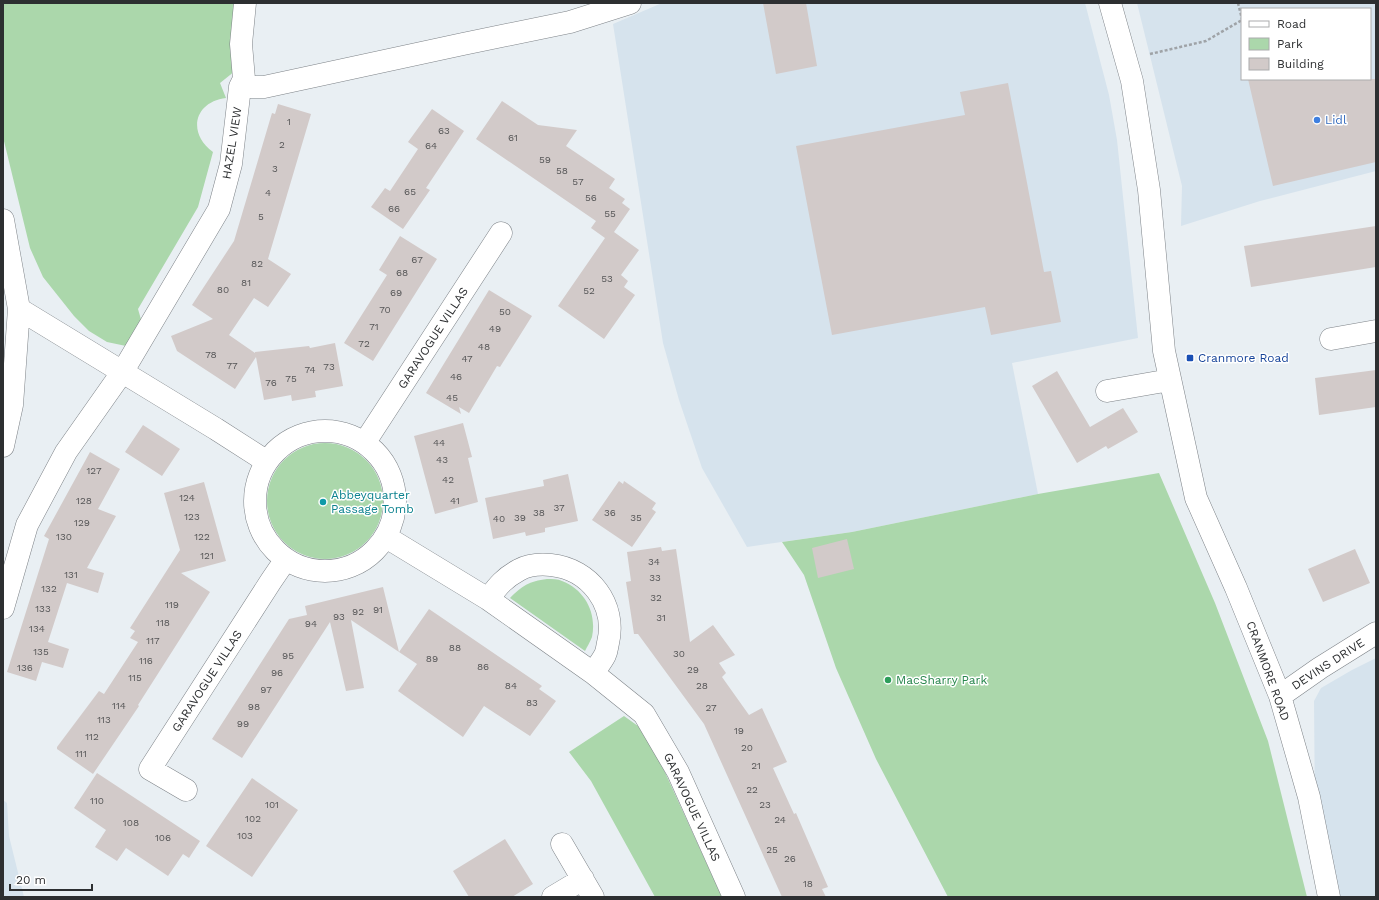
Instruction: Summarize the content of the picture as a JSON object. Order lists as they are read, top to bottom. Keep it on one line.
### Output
{"streets":{"street":["HAZEL VIEW","GARAVOGUE VILLAS","DEVINS DRIVE","CRANMORE ROAD"]},"crossings":[["DEVINS DRIVE","CRANMORE ROAD"]],"places":{"other":["Lidl","Abbeyquarter Passage Tomb","MacSharry Park"],"transit":["Cranmore Road"]},"house_numbers":["1","63","61","2","64","59","3","58","57","65","4","56","66","55","5","67","82","68","53","81","80","52","69","70","50","71","49","72","48","78","47","77","73","74","46","75","76","45","44","43","127","42","124","128","41","37","38","36","123","39","35","40","129","130","122","121","34","131","33","132","32","119","133","91","92","93","31","118","94","134","117","88","135","30","95","89","116","86","136","29","96","115","84","28","97","83","114","98","27","113","99","19","112","20","111","21","22","110","101","23","102","24","108","103","106","25","26","18"],"legend":["Road","Park","Building"],"scale_bar":"20 m"}
